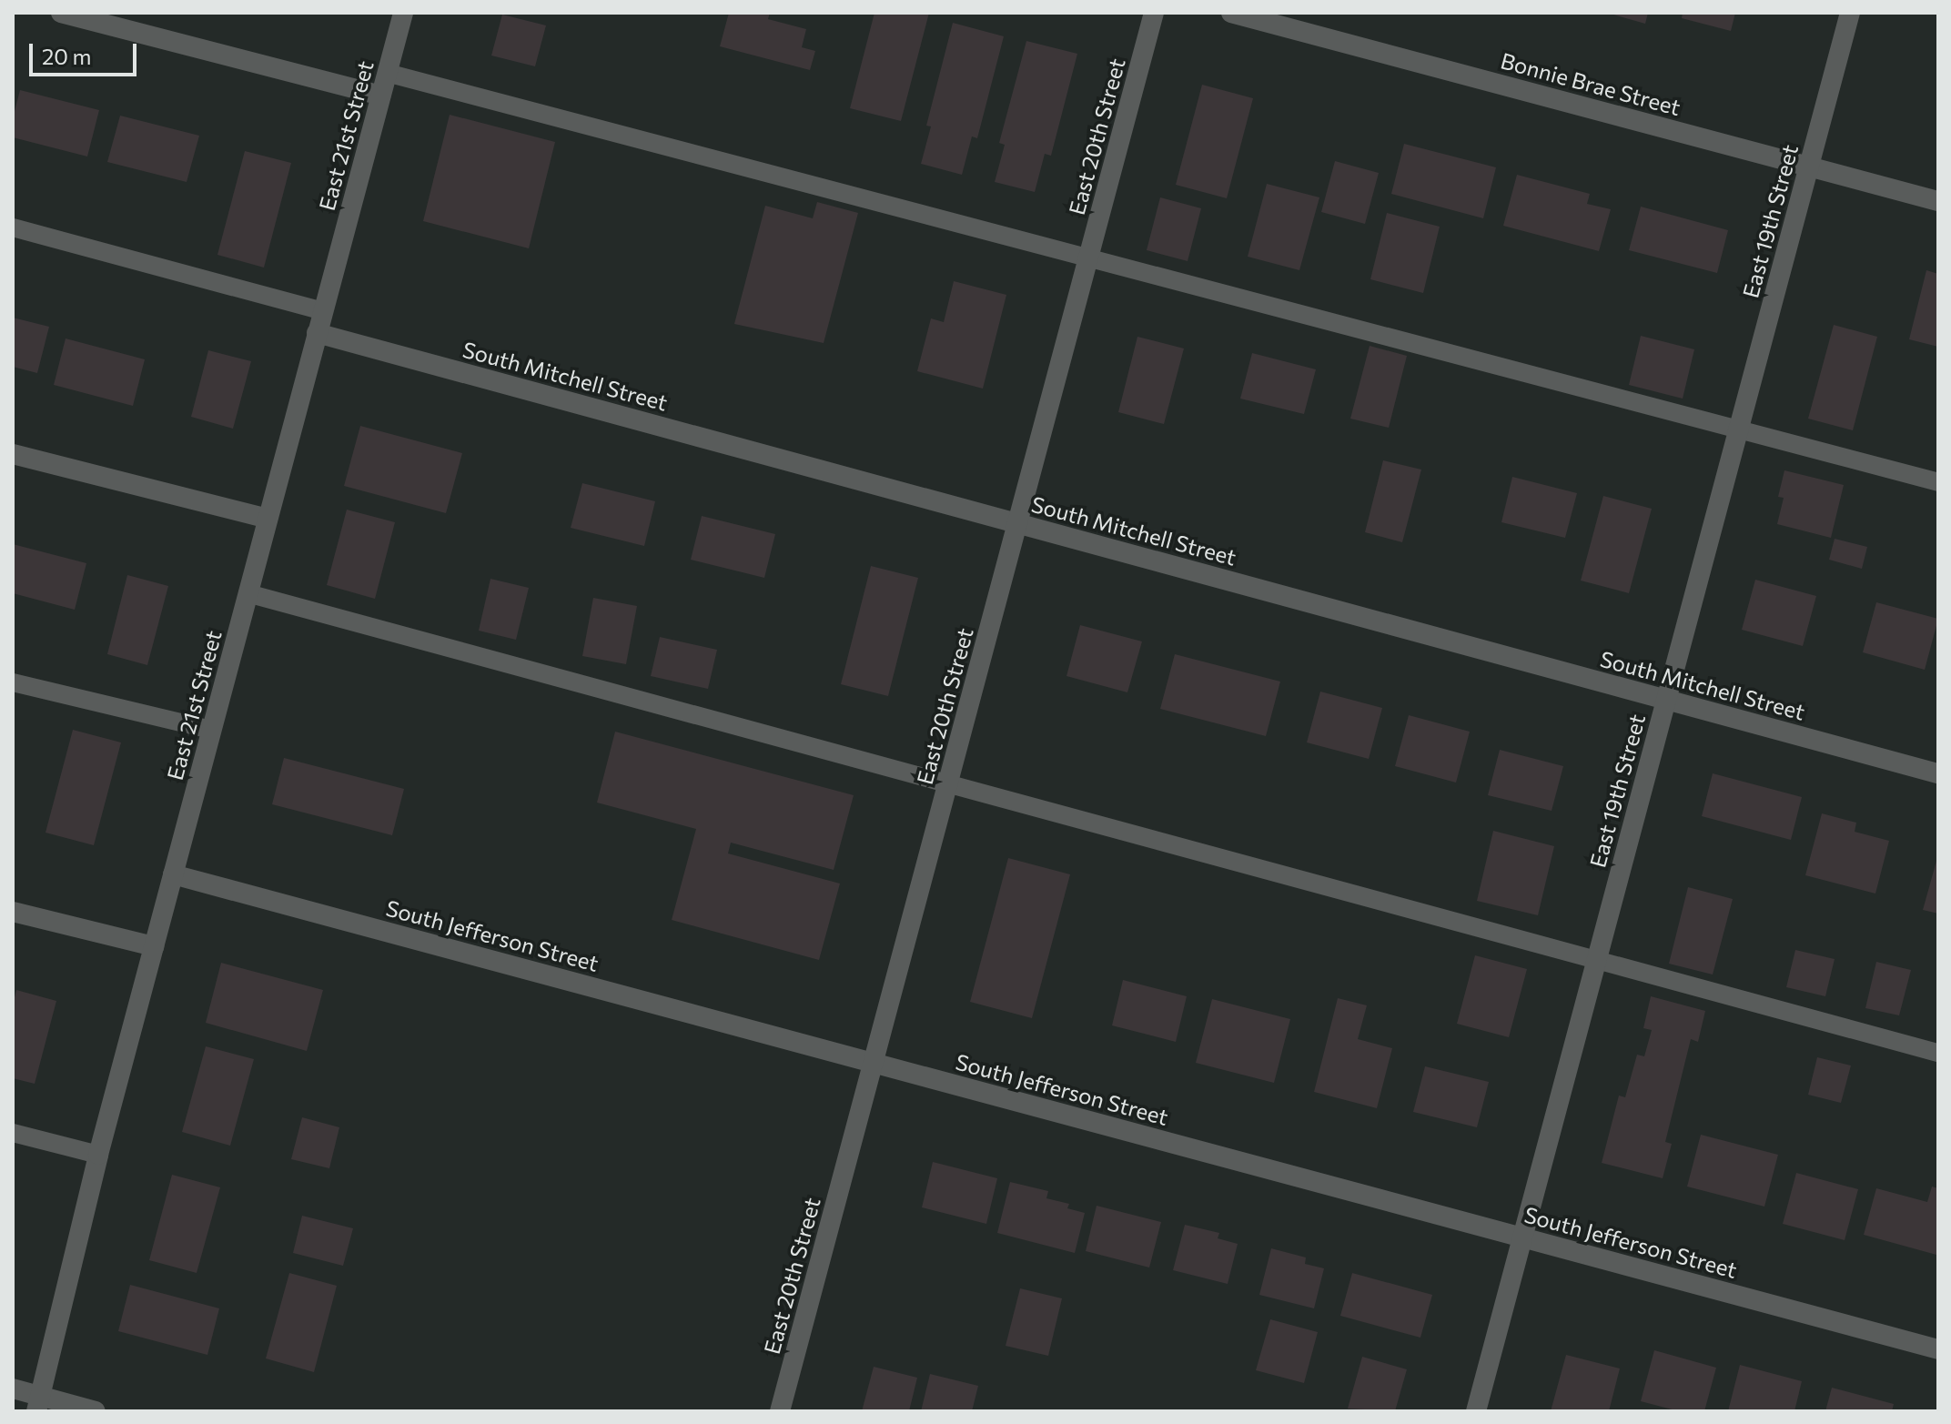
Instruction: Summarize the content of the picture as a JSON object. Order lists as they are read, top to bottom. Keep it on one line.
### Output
{"streets":{"street":["Bonnie Brae Street","East 21st Street","East 20th Street","East 19th Street","South Mitchell Street","South Jefferson Street"]},"crossings":[["Bonnie Brae Street","East 19th Street"],["East 21st Street","South Mitchell Street"],["East 21st Street","South Jefferson Street"],["East 20th Street","South Mitchell Street"],["East 20th Street","South Jefferson Street"],["East 19th Street","South Mitchell Street"],["East 19th Street","South Jefferson Street"]],"scale_bar":"20 m"}
